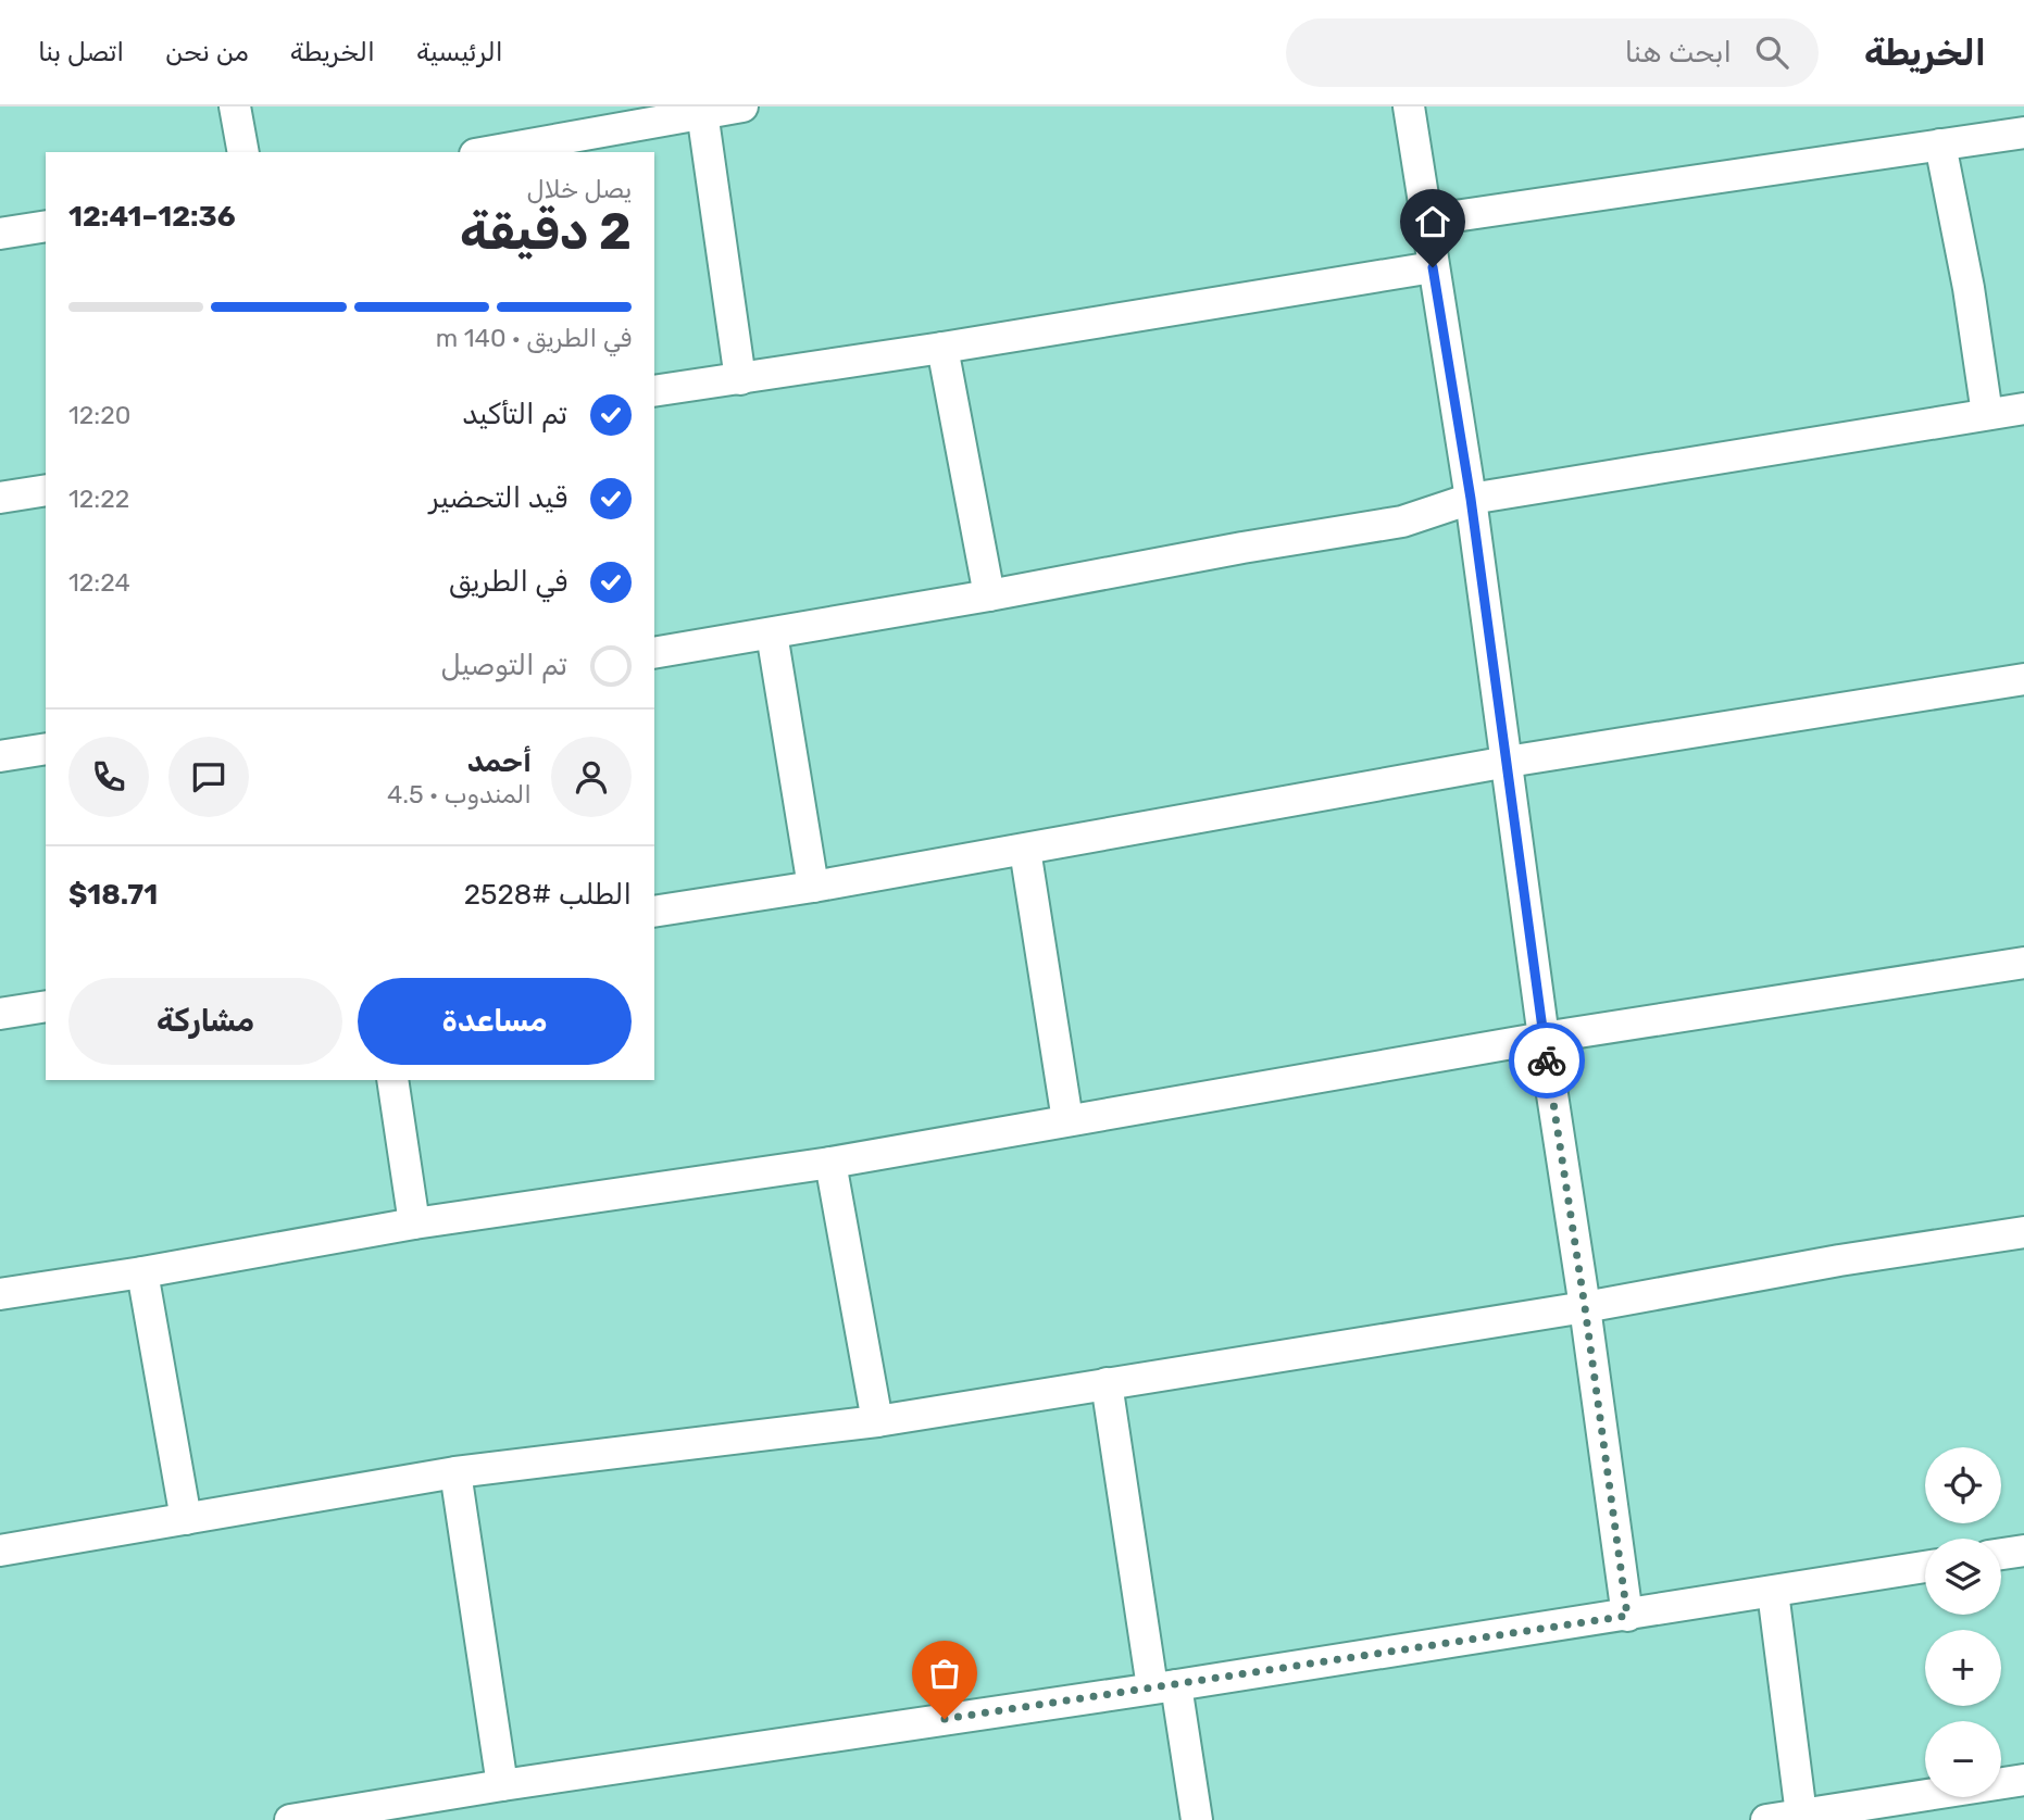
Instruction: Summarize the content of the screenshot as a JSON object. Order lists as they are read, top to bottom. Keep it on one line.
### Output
{"page":{"header":"الخريطة","search":"ابحث هنا","nav":["الرئيسية","الخريطة","من نحن","اتصل بنا"],"heading":["2 دقيقة","يصل خلال","12:36–12:41"],"panel":["أحمد","المندوب · 4.5","الطلب #2528","$18.71"],"bar":"في الطريق · 140 m","list":[["تم التأكيد","12:20"],["قيد التحضير","12:22"],["في الطريق","12:24"],"تم التوصيل"],"buttons":["مساعدة","مشاركة"],"map_buttons":["+","−"]}}
